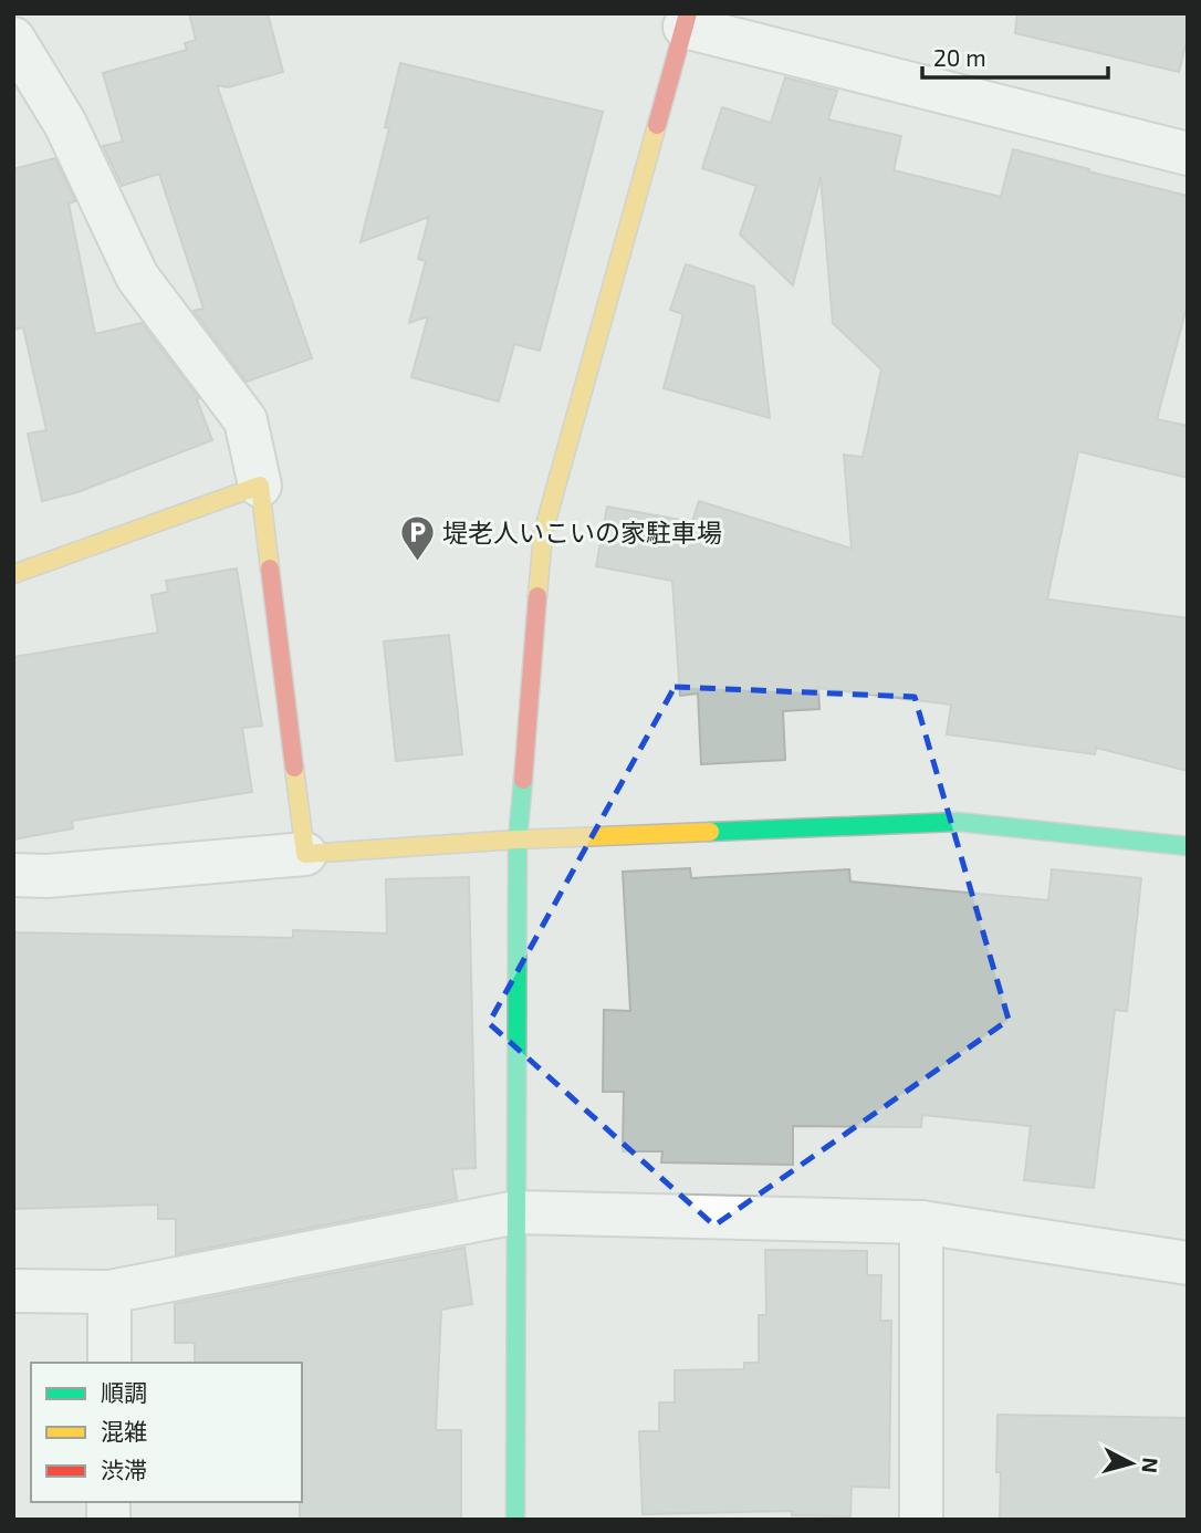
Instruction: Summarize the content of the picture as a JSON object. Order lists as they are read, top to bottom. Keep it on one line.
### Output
{"places":{"parking":["堤老人いこいの家駐車場"]},"legend":["順調","混雑","渋滞"],"scale_bar":"20 m","north":"right"}
